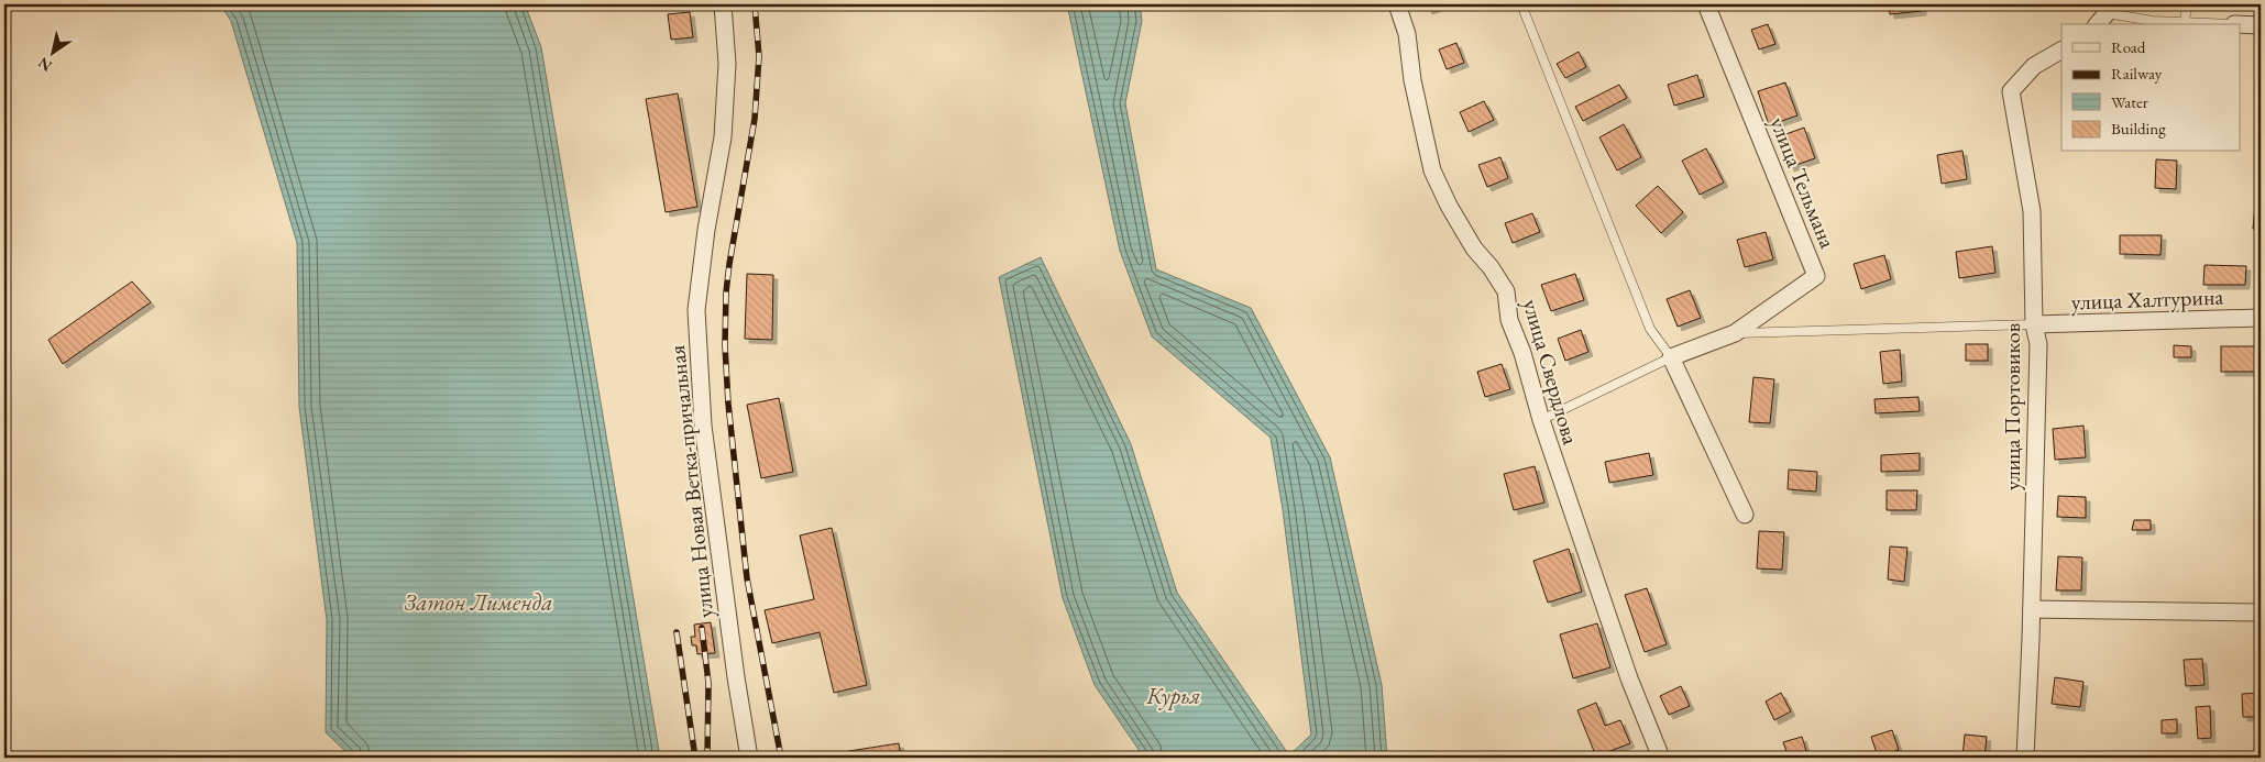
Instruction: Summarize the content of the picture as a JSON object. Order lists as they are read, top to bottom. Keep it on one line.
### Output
{"streets":{"street":["улица Тельмана","улица Халтурина","улица Свердлова","улица Портовиков","улица Новая Ветка-причальная"]},"crossings":[["улица Халтурина","улица Портовиков"]],"water":["Затон Лименда","Курья"],"legend":["Road","Railway","Water","Building"],"north":"bottom left"}
